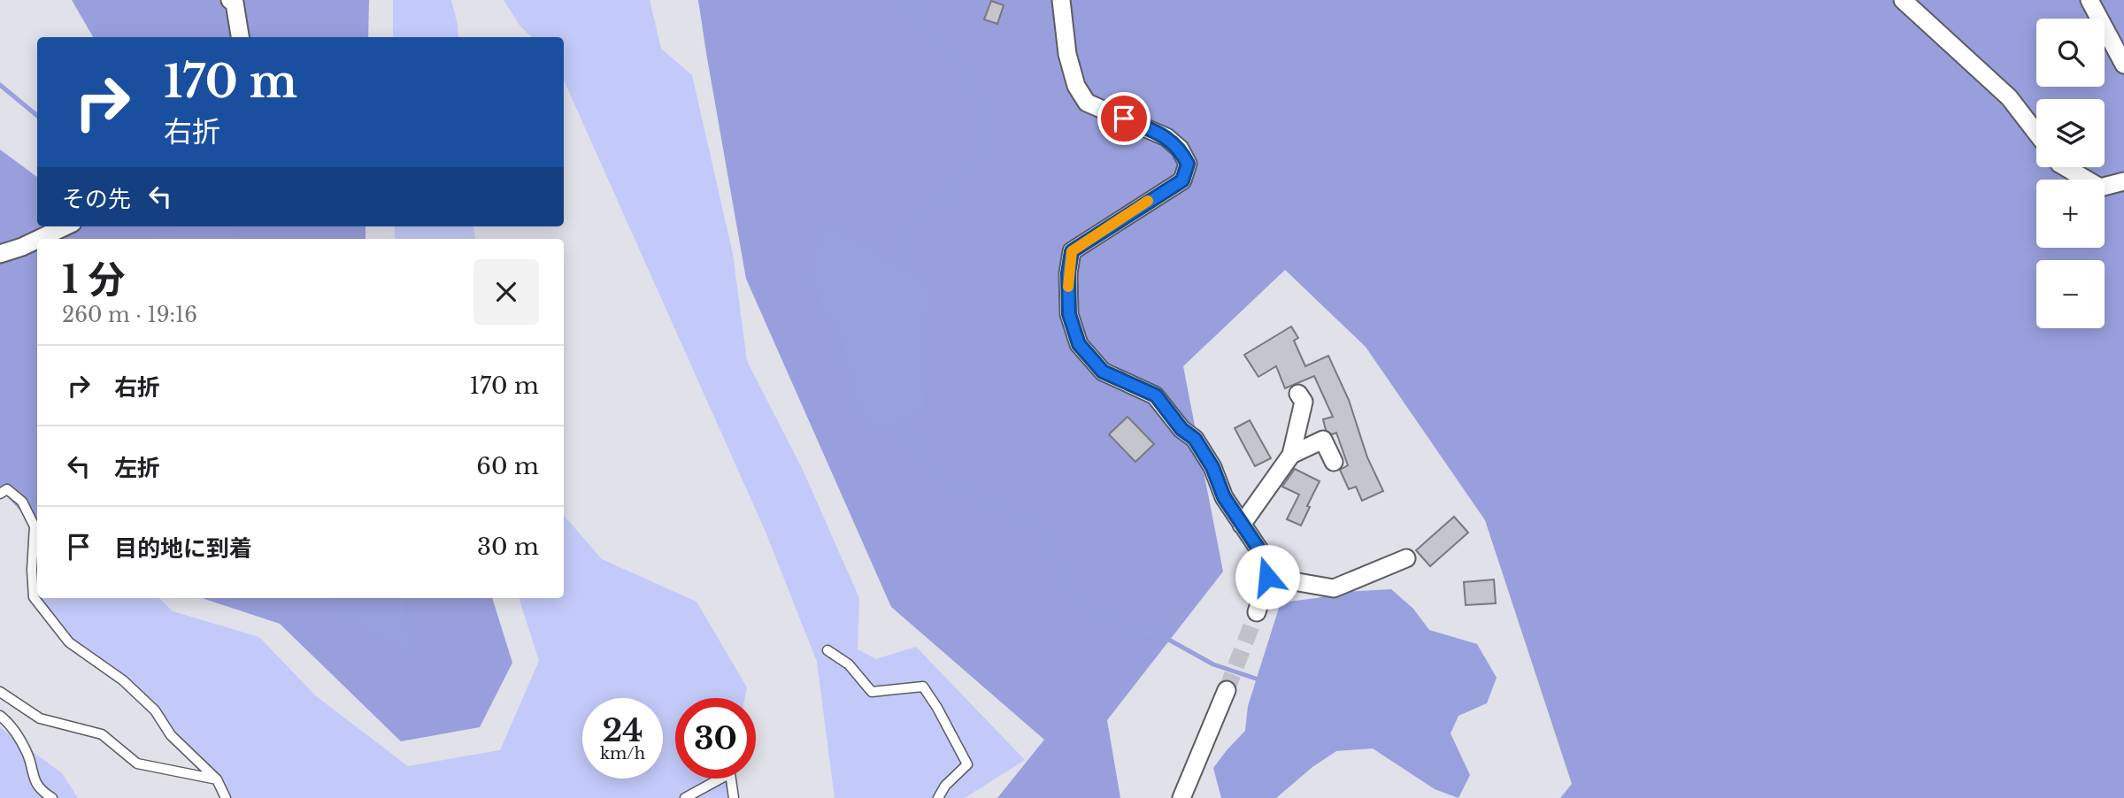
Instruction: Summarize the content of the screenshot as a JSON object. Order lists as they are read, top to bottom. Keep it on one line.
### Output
{"page":{"map_buttons":["+","−"],"turn":["170 m","右折"],"then":"その先","heading":["1 分","260 m · 19:16"],"list":[{"name":"右折","value":"170 m"},{"name":"左折","value":"60 m"},{"name":"目的地に到着","value":"30 m"}],"speed":"24 km/h","limit":"30"}}
